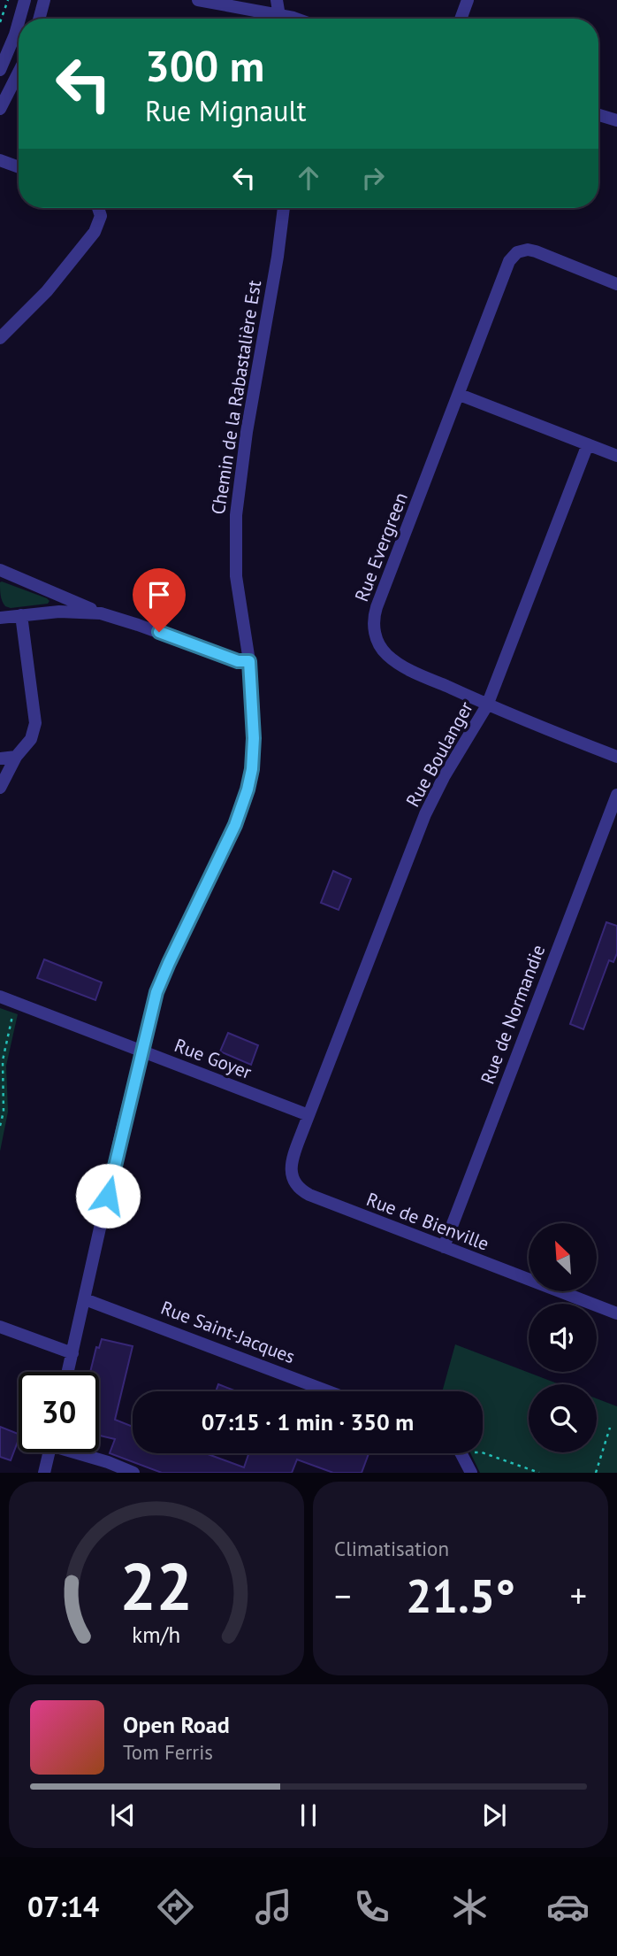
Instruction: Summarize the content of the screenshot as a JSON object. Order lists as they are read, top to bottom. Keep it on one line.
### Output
{"streets":{"street":["Chemin de la Rabastalière Est","Rue Evergreen","Rue Boulanger","Rue de Normandie","Rue Goyer","Rue de Bienville","Rue Saint-Jacques"]},"crossings":[["Chemin de la Rabastalière Est","Rue Goyer"],["Chemin de la Rabastalière Est","Rue Saint-Jacques"],["Rue Evergreen","Rue Boulanger"],["Rue Boulanger","Rue Goyer"],["Rue Boulanger","Rue de Bienville"],["Rue de Normandie","Rue de Bienville"],["Rue Goyer","Rue de Bienville"]],"north":"top left","page":{"turn":["300 m","Rue Mignault"],"limit":"30","trip":"07:15 · 1 min · 350 m","tile":"Climatisation","heat":["−","21.5°","+"],"song":["Open Road","Tom Ferris"],"tabs":"07:14","gauge":["22","km/h"]}}
